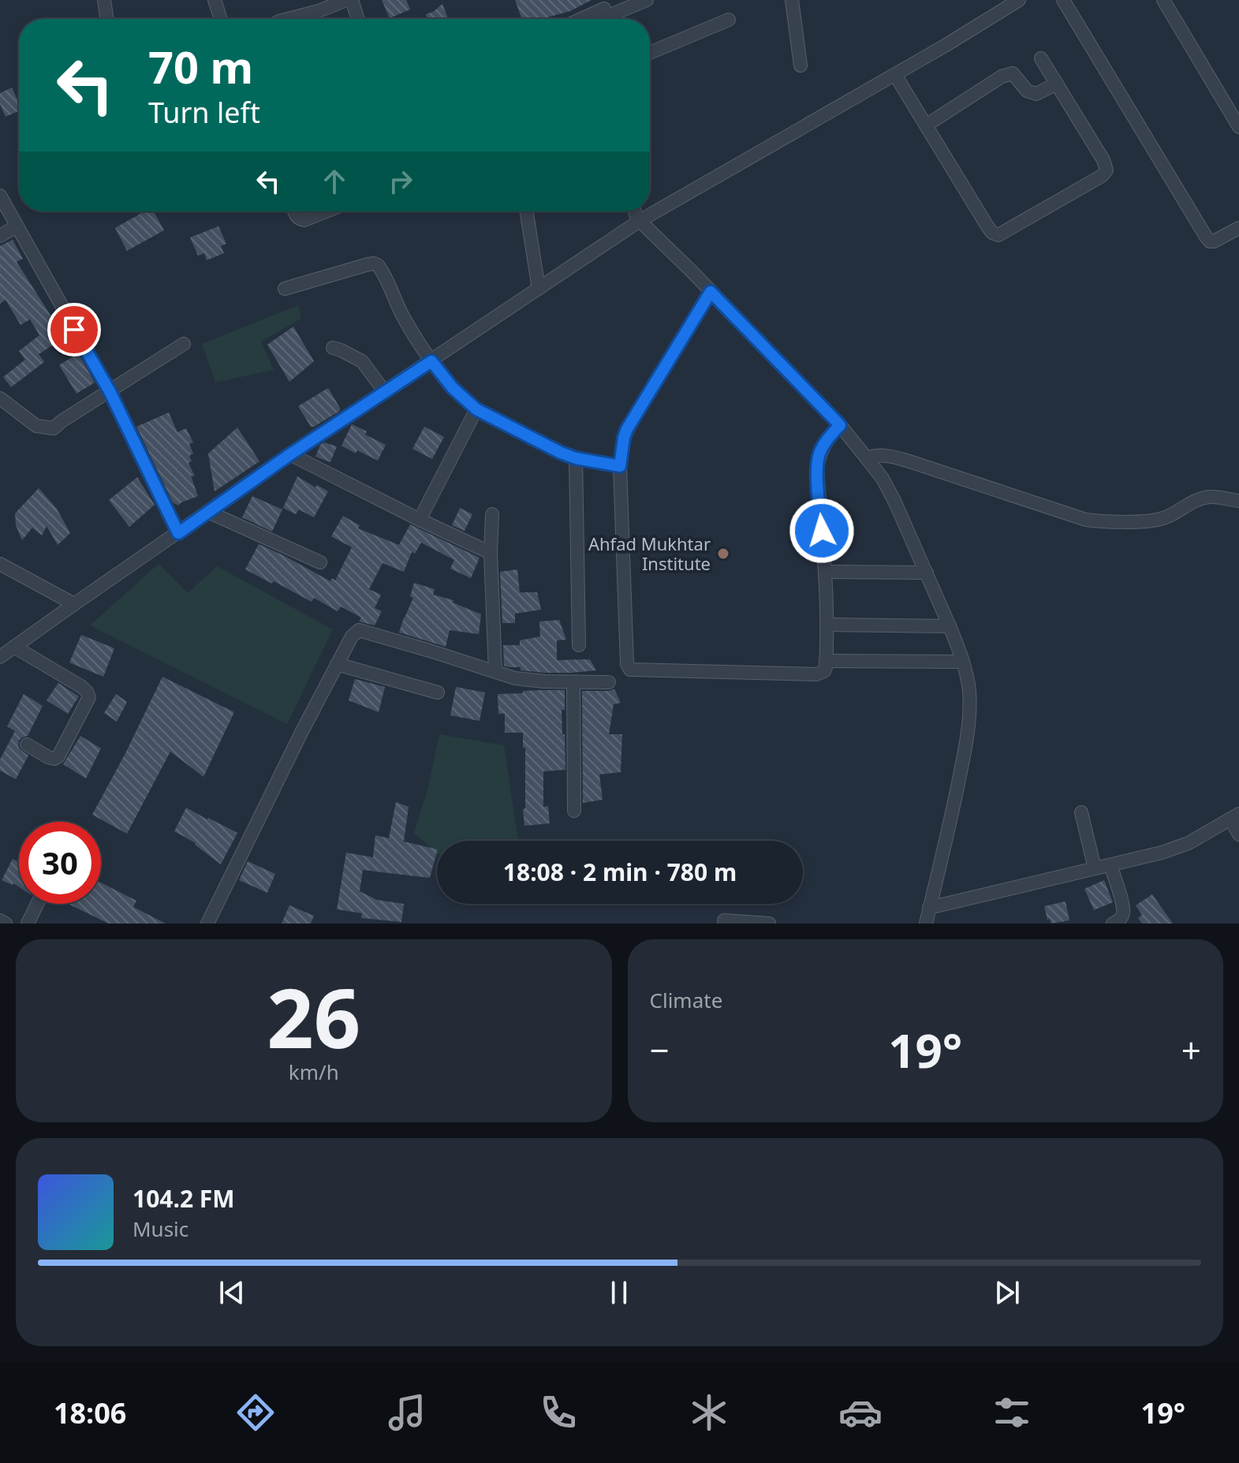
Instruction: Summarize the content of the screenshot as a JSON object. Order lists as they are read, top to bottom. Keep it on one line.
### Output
{"places":["Ahfad Mukhtar Institute"],"page":{"turn":["70 m","Turn left"],"limit":"30","trip":"18:08 · 2 min · 780 m","tile":[["26","km/h"],"Climate"],"heat":["−","19°","+"],"song":["104.2 FM","Music"],"tabs":["18:06","19°"]}}
